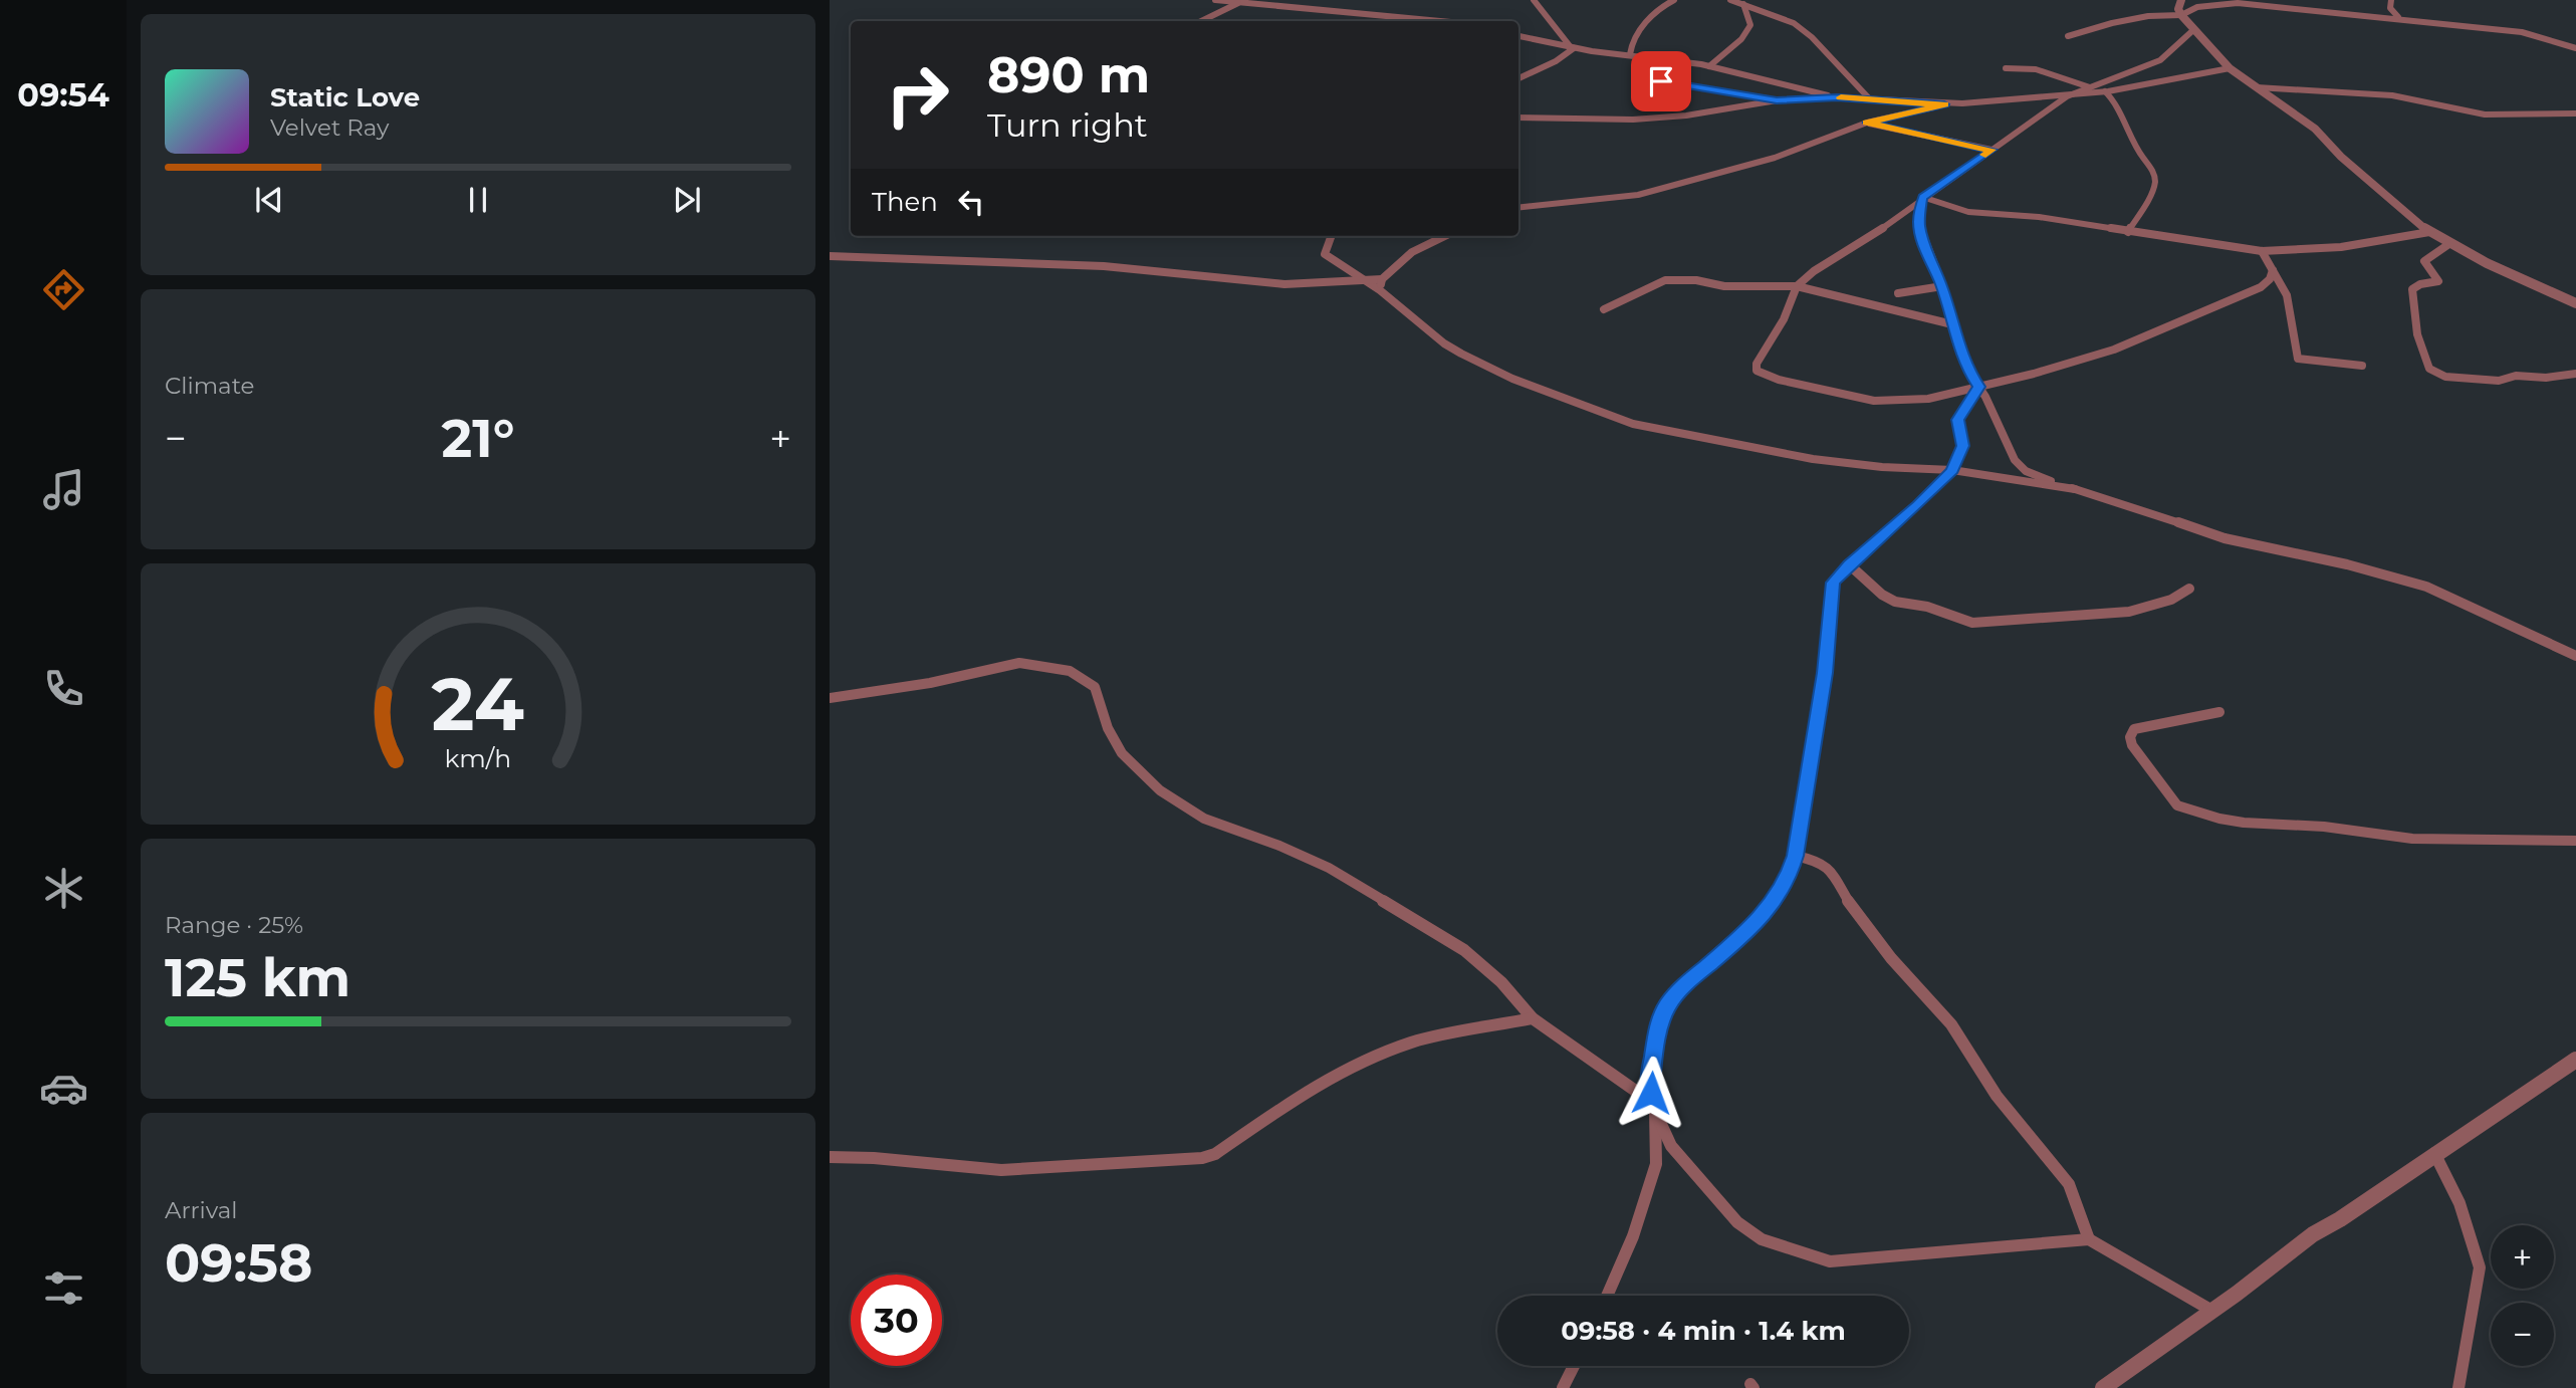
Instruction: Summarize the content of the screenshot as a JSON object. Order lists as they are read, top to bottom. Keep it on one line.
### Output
{"page":{"tabs":"09:54","turn":["890 m","Turn right"],"song":["Static Love","Velvet Ray"],"then":"Then","tile":["Climate",["Range · 25%","125 km"],["Arrival","09:58"]],"heat":["−","21°","+"],"map_buttons":["+","−"],"limit":"30","trip":"09:58 · 4 min · 1.4 km","gauge":["24","km/h"]}}
